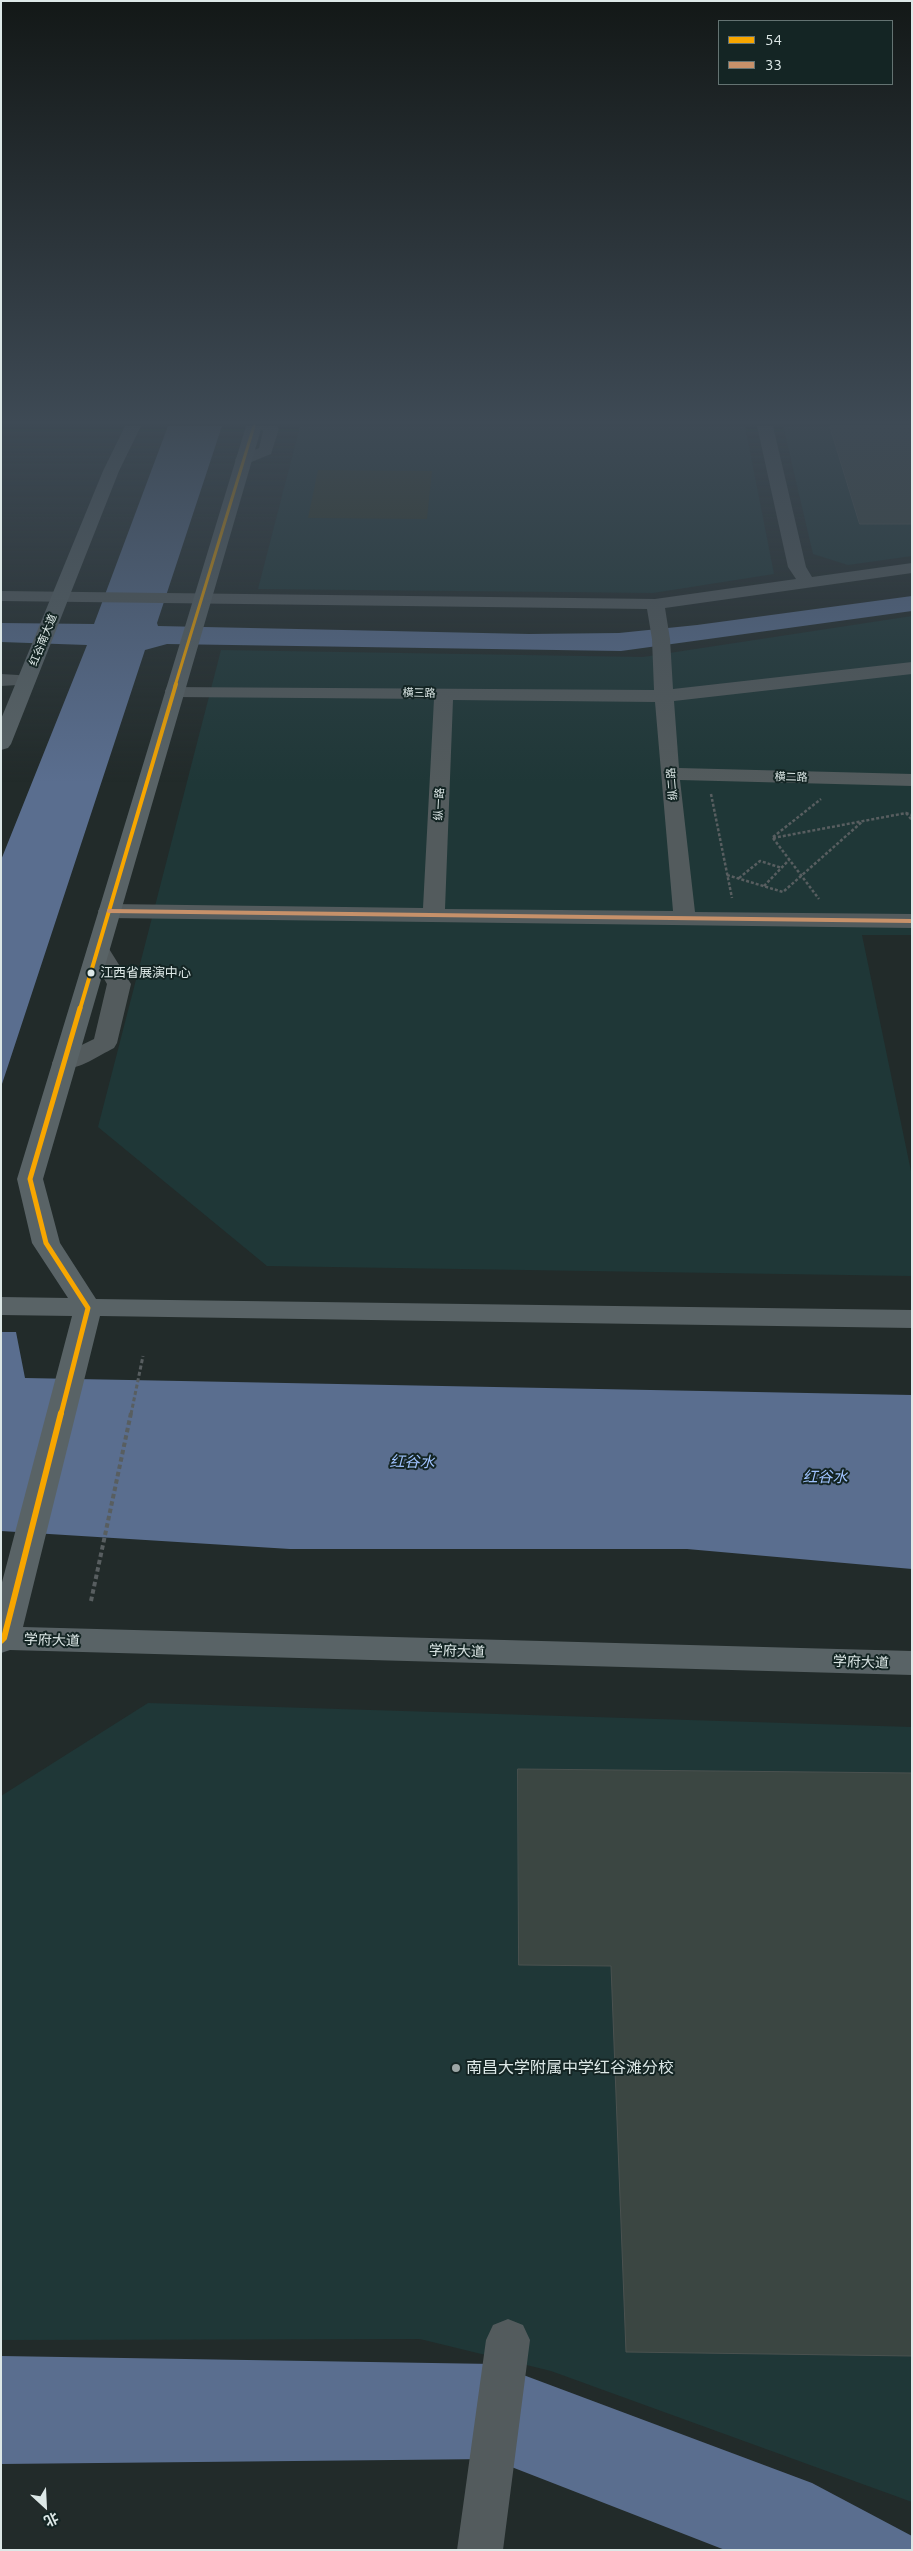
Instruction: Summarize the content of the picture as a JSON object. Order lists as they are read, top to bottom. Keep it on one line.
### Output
{"streets":{"main road":["红谷南大道","学府大道"],"street":["横三路","横二路","纵二路","纵一路"]},"crossings":[["横三路","纵二路"],["横三路","纵一路"],["横二路","纵二路"]],"water":["红谷水"],"places":["江西省展演中心","南昌大学附属中学红谷滩分校"],"lines":["transit line 54","transit line 33"],"legend":["54","33"],"north":"bottom right"}
